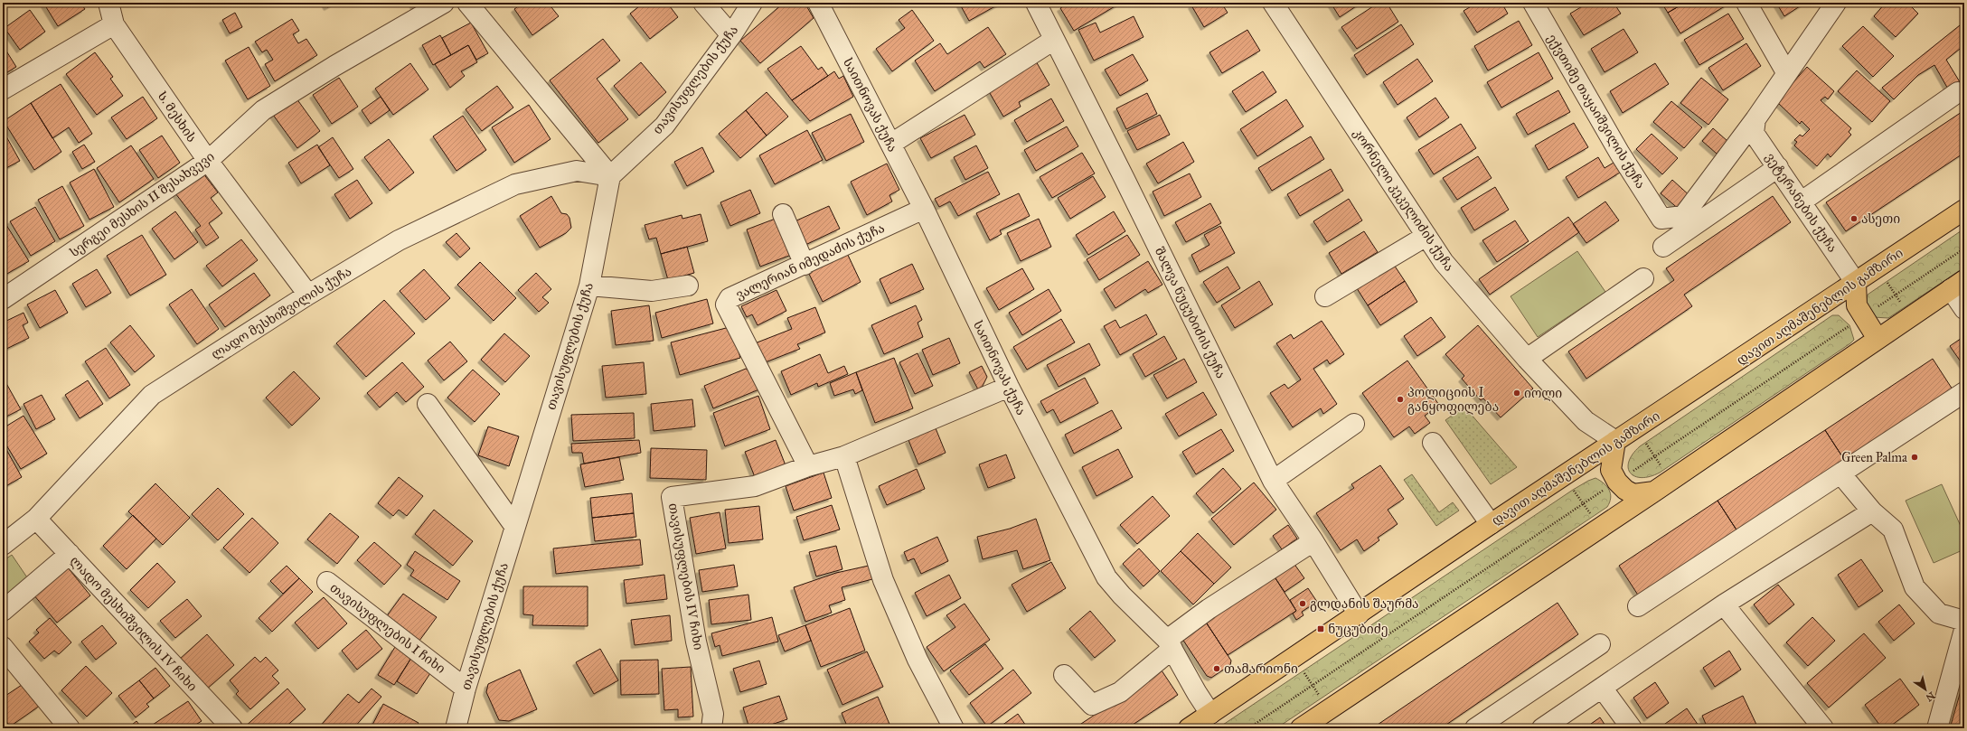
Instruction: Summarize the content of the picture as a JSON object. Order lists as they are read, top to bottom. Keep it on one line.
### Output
{"streets":{"main road":["დავით აღმაშენებლის გამზირი"],"street":["თავისუფლების ქუჩა","საითნოვას ქუჩა","ექვთიმე თაყაიშვილის ქუჩა","Ს. Მესხის","კორნელი კეკელიძის ქუჩა","ვეტერანების ქუჩა","სერგეი მესხის II შესახვევი","ვალერიან იმედაძის ქუჩა","ლადო მესხიშვილის ქუჩა","შალვა ნუცუბიძის ქუჩა","თავისუფლების IV ჩიხი","ლადო მესხიშვილის IV ჩიხი","თავისუფლების I ჩიხი"]},"crossings":[["თავისუფლების ქუჩა","ლადო მესხიშვილის ქუჩა"],["თავისუფლების ქუჩა","თავისუფლების I ჩიხი"],["საითნოვას ქუჩა","ვალერიან იმედაძის ქუჩა"],["საითნოვას ქუჩა","დავით აღმაშენებლის გამზირი"],["საითნოვას ქუჩა","თავისუფლების IV ჩიხი"],["Ს. Მესხის","სერგეი მესხის II შესახვევი"],["Ს. Მესხის","ლადო მესხიშვილის ქუჩა"],["კორნელი კეკელიძის ქუჩა","დავით აღმაშენებლის გამზირი"],["ვეტერანების ქუჩა","დავით აღმაშენებლის გამზირი"],["ვალერიან იმედაძის ქუჩა","თავისუფლების IV ჩიხი"],["დავით აღმაშენებლის გამზირი","შალვა ნუცუბიძის ქუჩა"],["ლადო მესხიშვილის ქუჩა","ლადო მესხიშვილის IV ჩიხი"]],"places":{"other":["ასეთი","იოლი","პოლიციის I განყოფილება","Green Palma","გლდანის შაურმა","თამარიონი"],"transit":["ნუცუბიძე"]},"north":"bottom right"}
